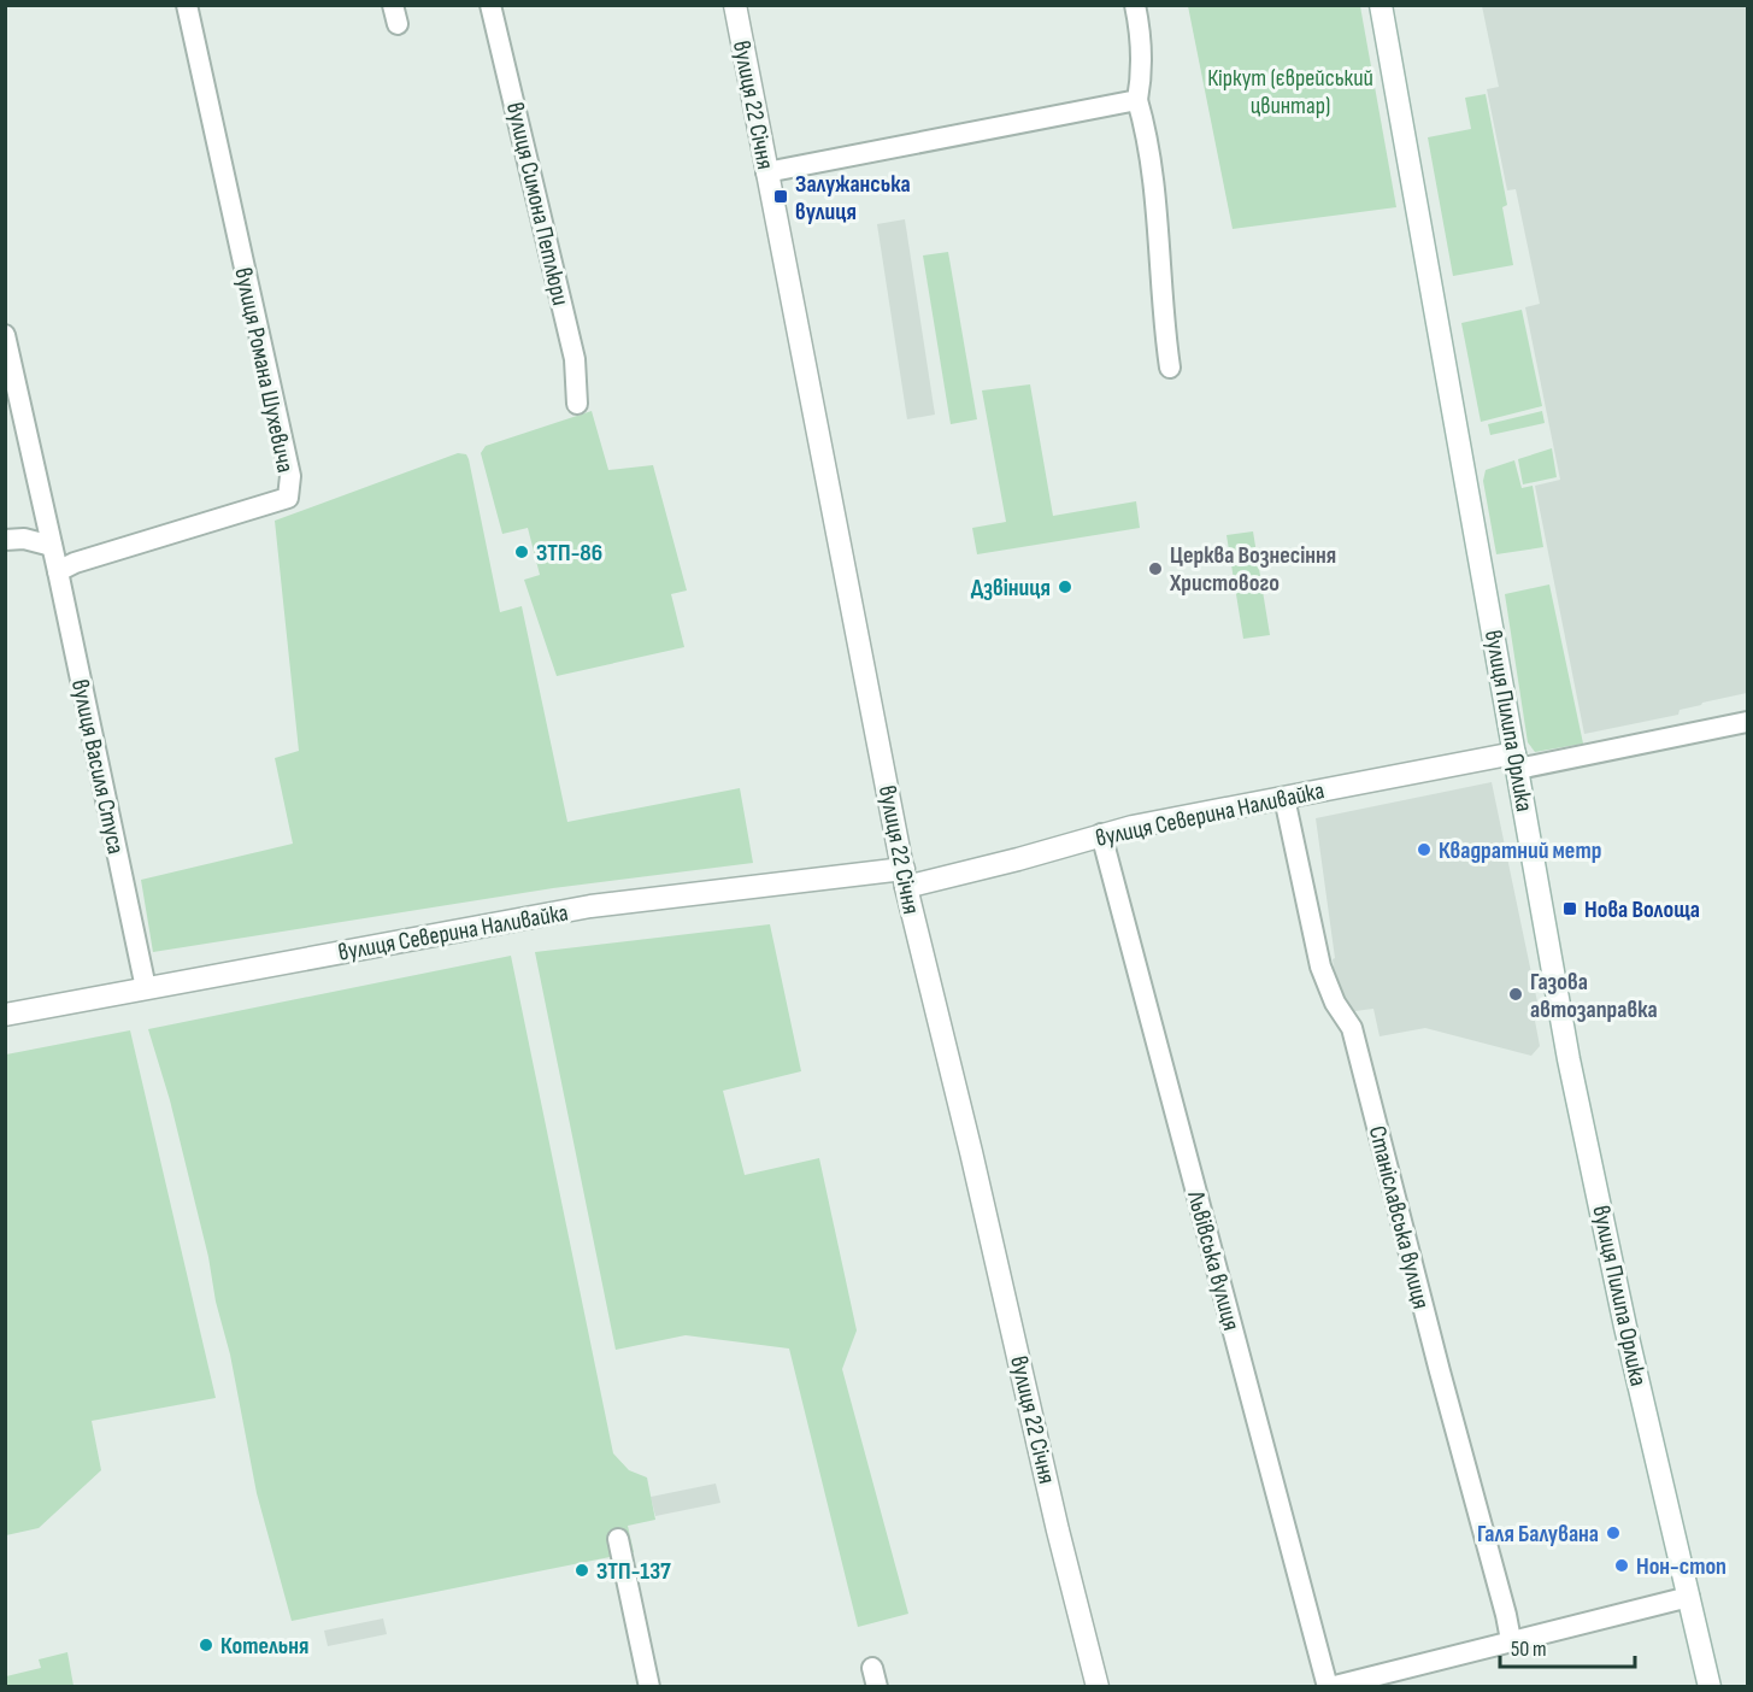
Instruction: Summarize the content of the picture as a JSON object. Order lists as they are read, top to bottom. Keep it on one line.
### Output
{"streets":{"street":["вулиця 22 Січня","вулиця Симона Петлюри","вулиця Романа Шухевича","вулиця Пилипа Орлика","вулиця Василя Стуса","вулиця Северина Наливайка","Станіславська вулиця","Львівська вулиця"]},"crossings":[["вулиця 22 Січня","вулиця Северина Наливайка"],["вулиця Романа Шухевича","вулиця Василя Стуса"],["вулиця Пилипа Орлика","вулиця Северина Наливайка"],["вулиця Василя Стуса","вулиця Северина Наливайка"],["вулиця Северина Наливайка","Станіславська вулиця"],["вулиця Северина Наливайка","Львівська вулиця"]],"parks":["Кіркут (єврейський цвинтар)"],"places":{"transit":["Залужанська вулиця","Нова Волоща"],"other":["ЗТП-86","Церква Вознесіння Христового","Дзвіниця","Квадратний метр","Газова автозаправка","Галя Балувана","Нон-стоп","ЗТП-137","Котельня"]},"scale_bar":"50 m"}
